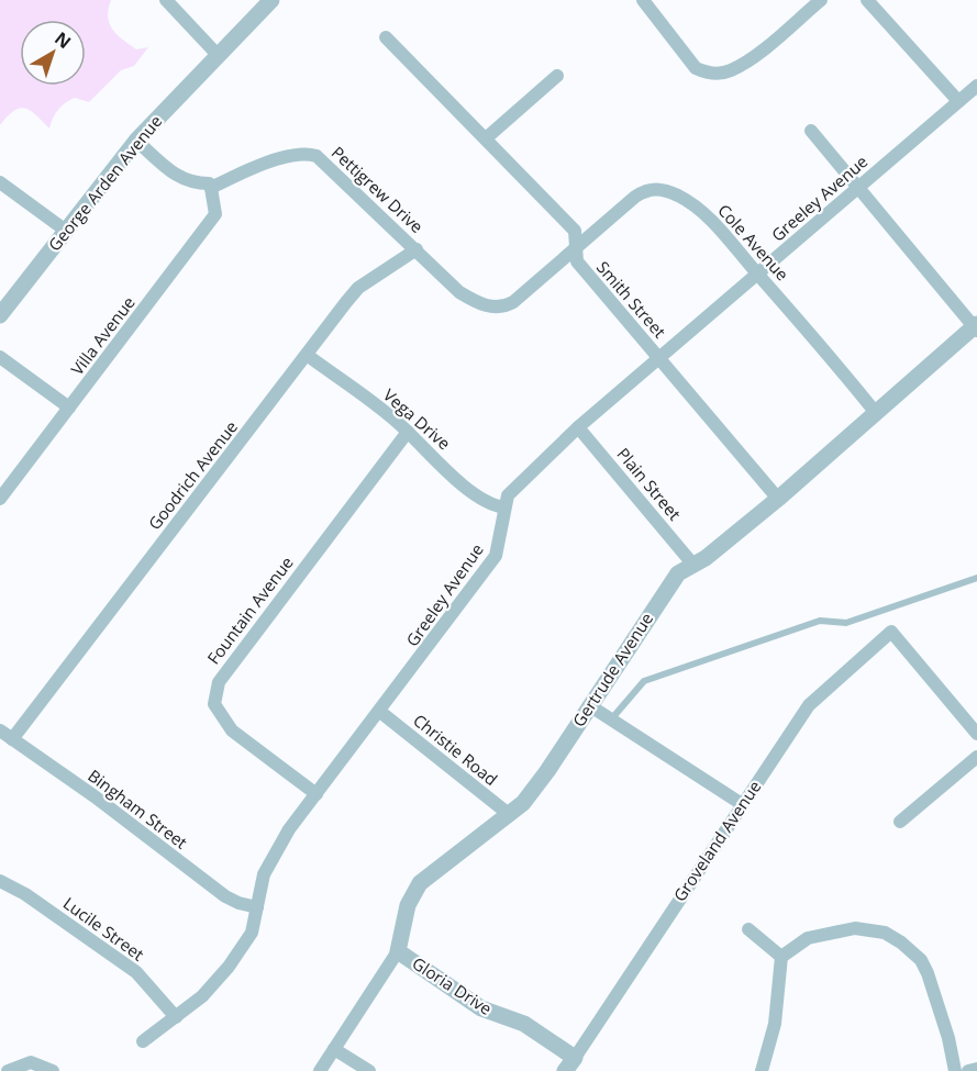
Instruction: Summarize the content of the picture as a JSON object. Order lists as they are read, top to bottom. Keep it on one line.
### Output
{"streets":{"street":["George Arden Avenue","Pettigrew Drive","Greeley Avenue","Cole Avenue","Smith Street","Villa Avenue","Vega Drive","Goodrich Avenue","Plain Street","Fountain Avenue","Gertrude Avenue","Christie Road","Bingham Street","Groveland Avenue","Lucile Street","Gloria Drive"]},"crossings":[["Pettigrew Drive","Cole Avenue"],["Pettigrew Drive","Smith Street"],["Pettigrew Drive","Villa Avenue"],["Pettigrew Drive","Goodrich Avenue"],["Greeley Avenue","Cole Avenue"],["Greeley Avenue","Smith Street"],["Greeley Avenue","Vega Drive"],["Greeley Avenue","Plain Street"],["Greeley Avenue","Fountain Avenue"],["Greeley Avenue","Christie Road"],["Greeley Avenue","Bingham Street"],["Greeley Avenue","Lucile Street"],["Cole Avenue","Smith Street"],["Cole Avenue","Gertrude Avenue"],["Smith Street","Gertrude Avenue"],["Vega Drive","Goodrich Avenue"],["Vega Drive","Fountain Avenue"],["Goodrich Avenue","Bingham Street"],["Plain Street","Gertrude Avenue"],["Gertrude Avenue","Christie Road"],["Gertrude Avenue","Gloria Drive"],["Groveland Avenue","Gloria Drive"]],"north":"top right"}
